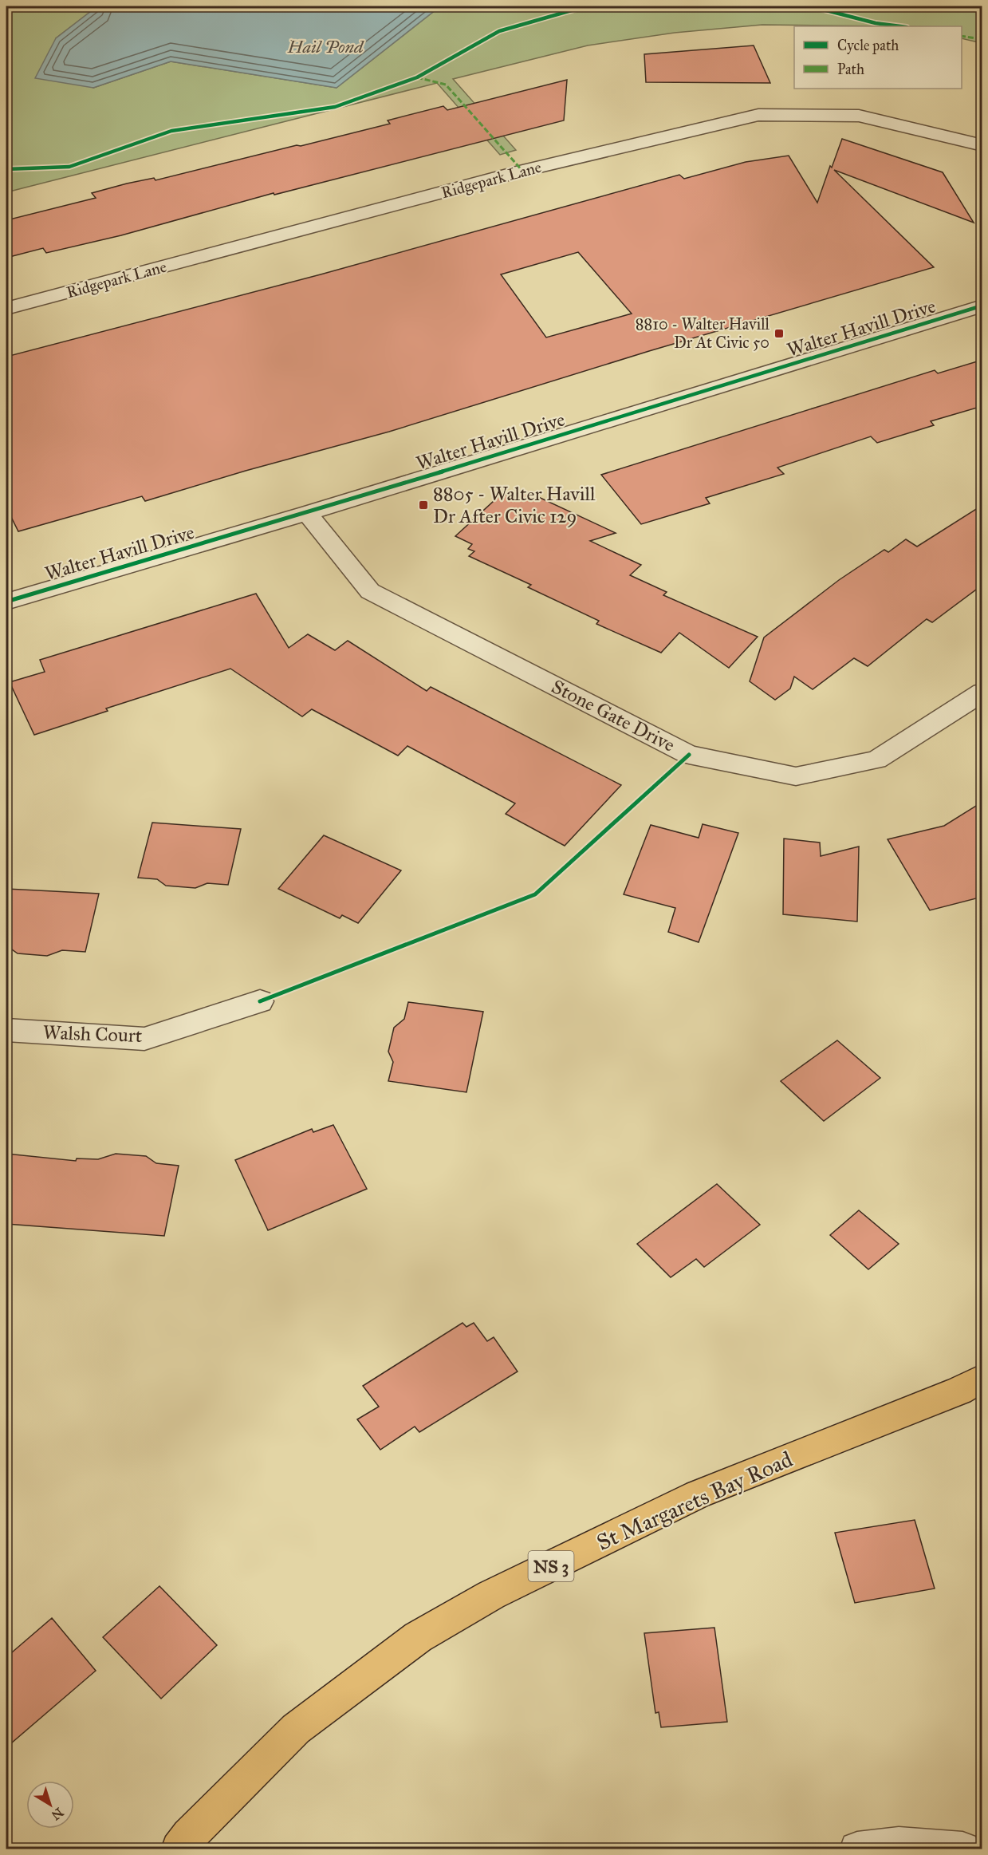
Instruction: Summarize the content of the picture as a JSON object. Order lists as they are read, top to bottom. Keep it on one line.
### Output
{"streets":{"main road":["St Margarets Bay Road","NS 3"],"street":["Ridgepark Lane","Walter Havill Drive","Stone Gate Drive","Walsh Court"]},"crossings":[["Walter Havill Drive","Stone Gate Drive"]],"water":["Hail Pond"],"places":{"transit":["8810 - Walter Havill Dr At Civic 50","8805 - Walter Havill Dr After Civic 129"]},"legend":["Cycle path","Path"],"north":"bottom right"}
